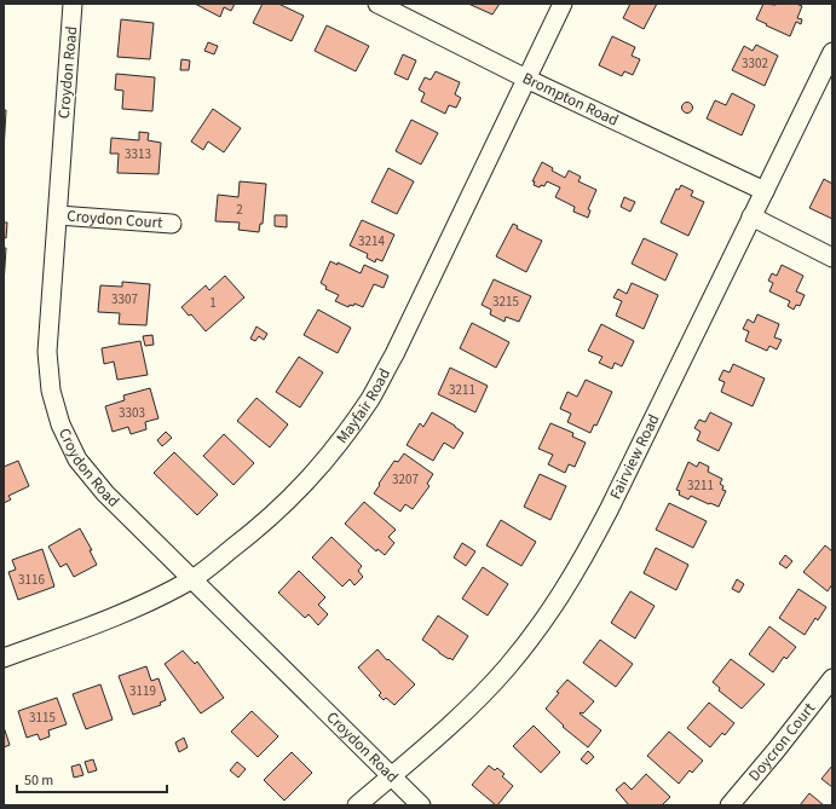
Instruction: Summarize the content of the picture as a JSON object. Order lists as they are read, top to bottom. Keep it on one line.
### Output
{"streets":{"street":["Croydon Road","Brompton Road","Croydon Court","Mayfair Road","Fairview Road","Doycron Court"]},"crossings":[["Croydon Road","Croydon Court"],["Croydon Road","Mayfair Road"],["Croydon Road","Fairview Road"],["Brompton Road","Mayfair Road"],["Brompton Road","Fairview Road"]],"house_numbers":["3302","3313","2","3214","3307","3215","1","3211","3303","3207","3211","3116","3119","3115"],"scale_bar":"50 m"}
